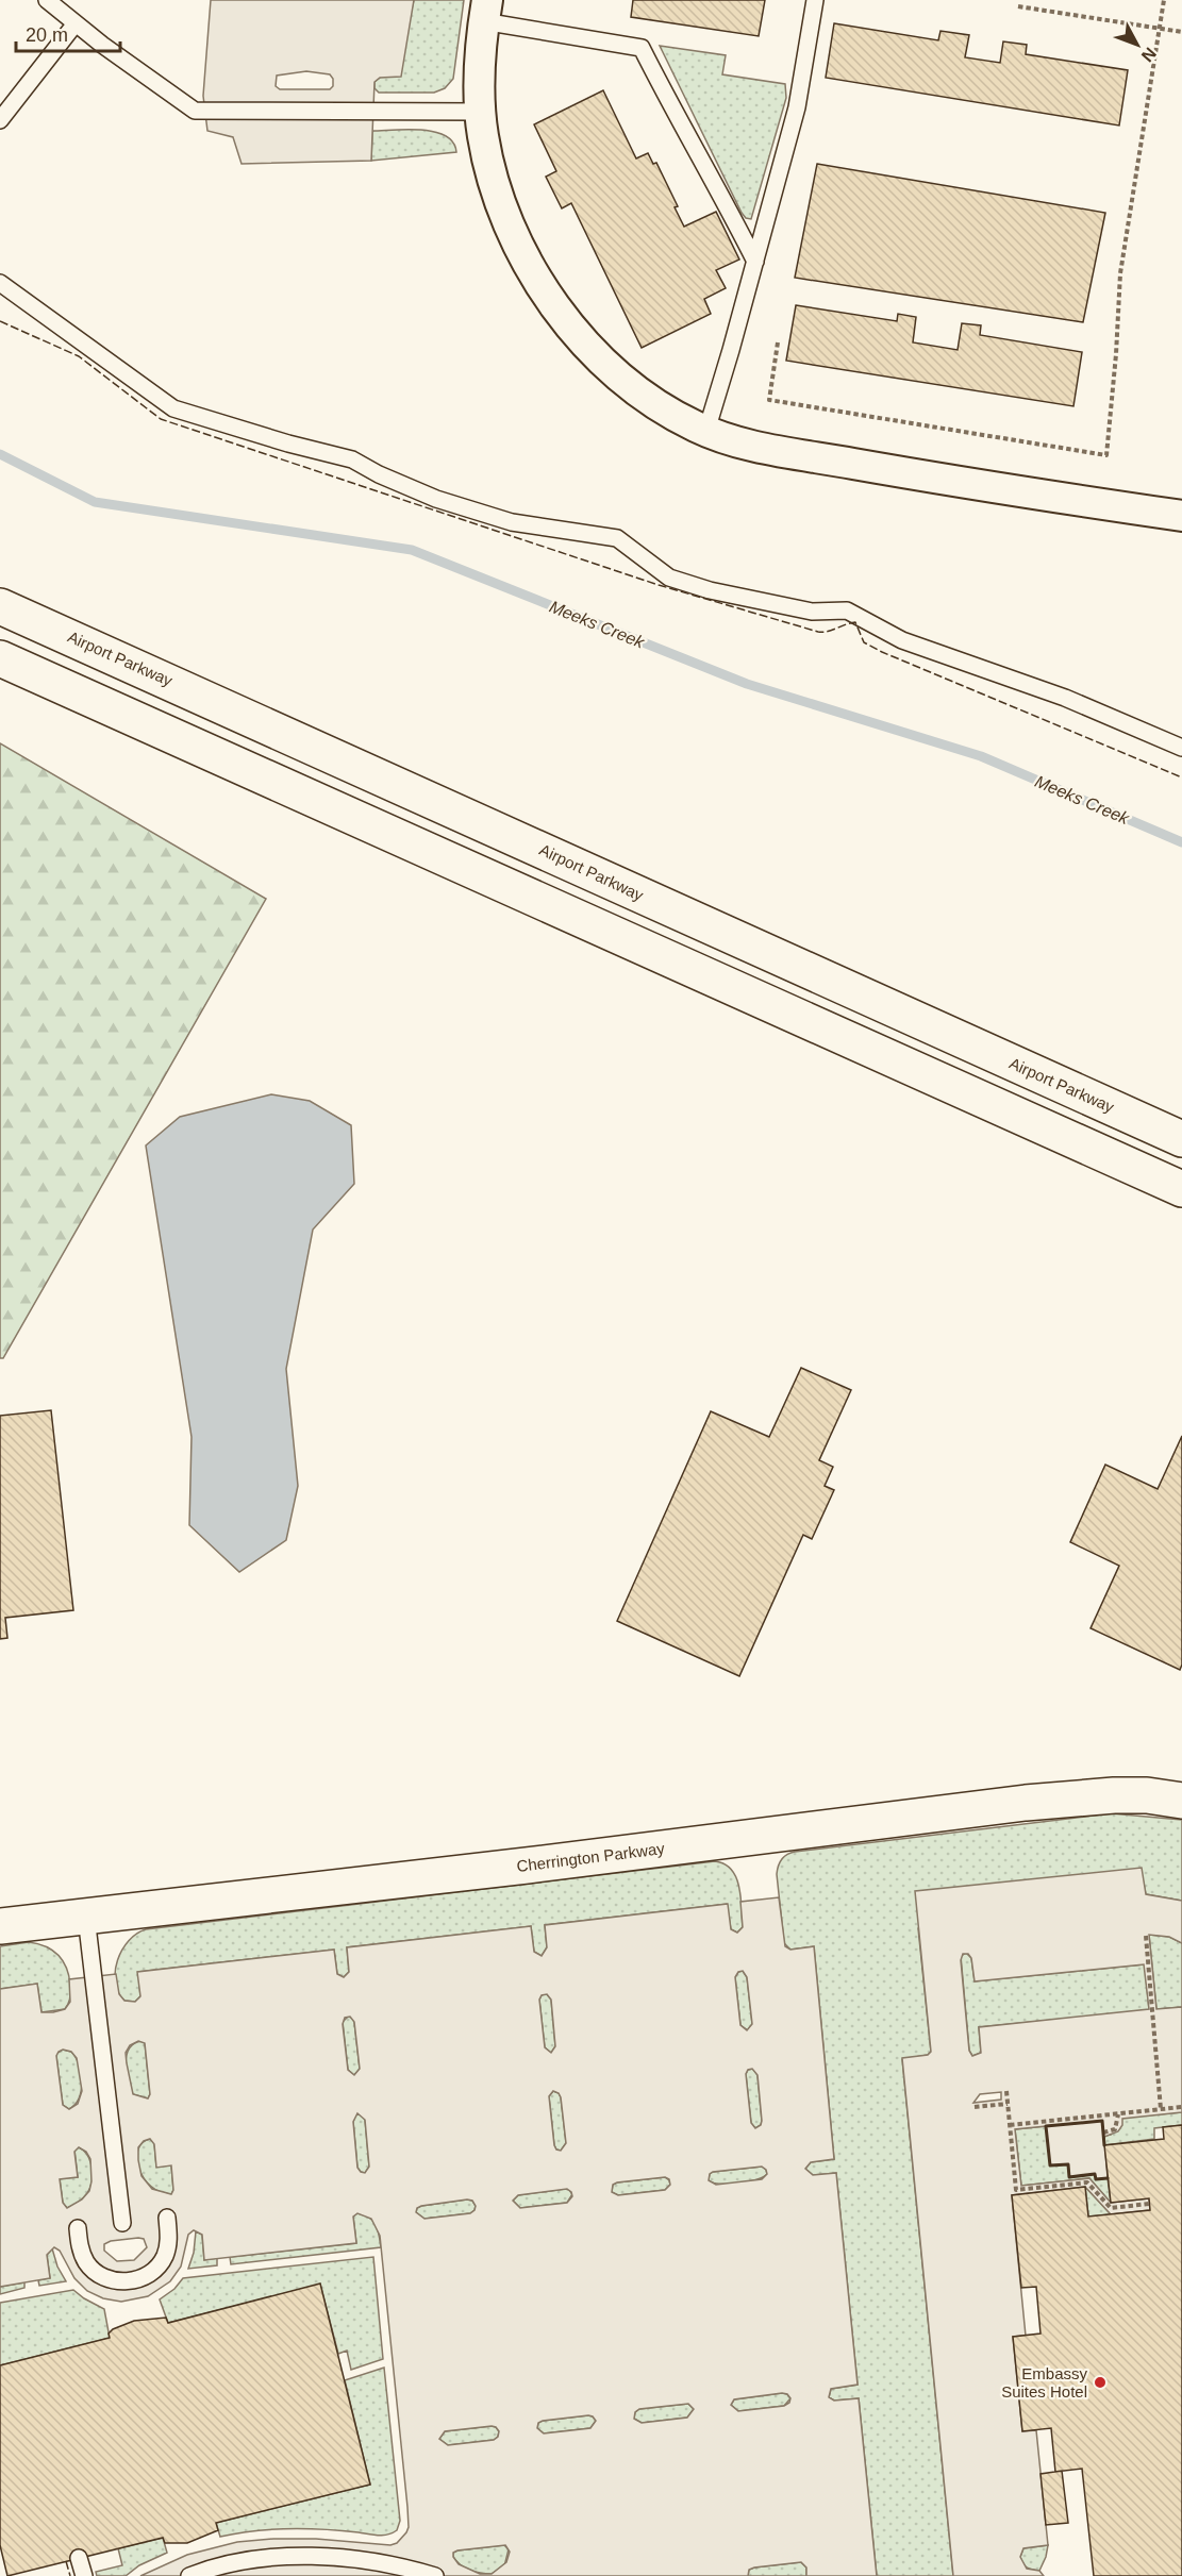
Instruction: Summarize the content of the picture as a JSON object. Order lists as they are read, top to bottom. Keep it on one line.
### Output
{"streets":{"main road":["Airport Parkway","Cherrington Parkway"]},"water":["Meeks Creek"],"places":["Embassy Suites Hotel"],"scale_bar":"20 m","north":"bottom right"}
